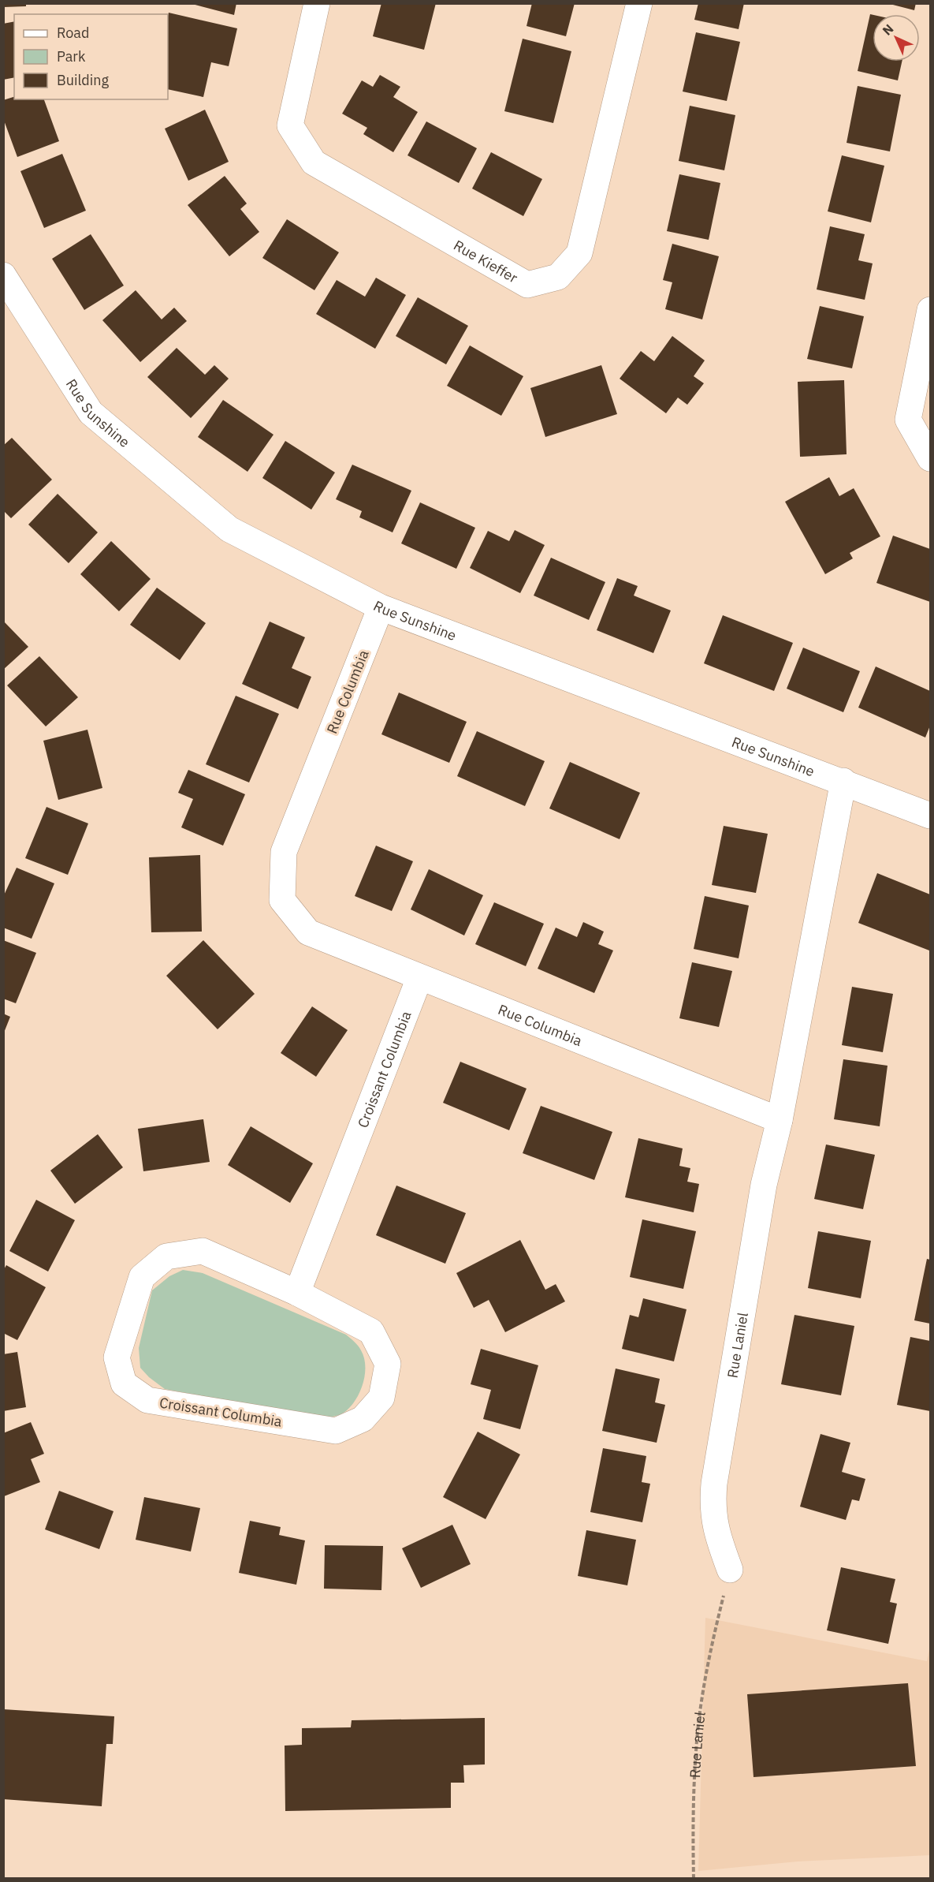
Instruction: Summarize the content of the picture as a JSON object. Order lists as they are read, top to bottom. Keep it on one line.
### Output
{"streets":{"street":["Rue Kieffer","Rue Sunshine","Rue Columbia","Croissant Columbia","Rue Laniel"]},"crossings":[["Rue Sunshine","Rue Columbia"],["Rue Columbia","Croissant Columbia"],["Rue Columbia","Rue Laniel"]],"legend":["Road","Park","Building"],"north":"top left"}
